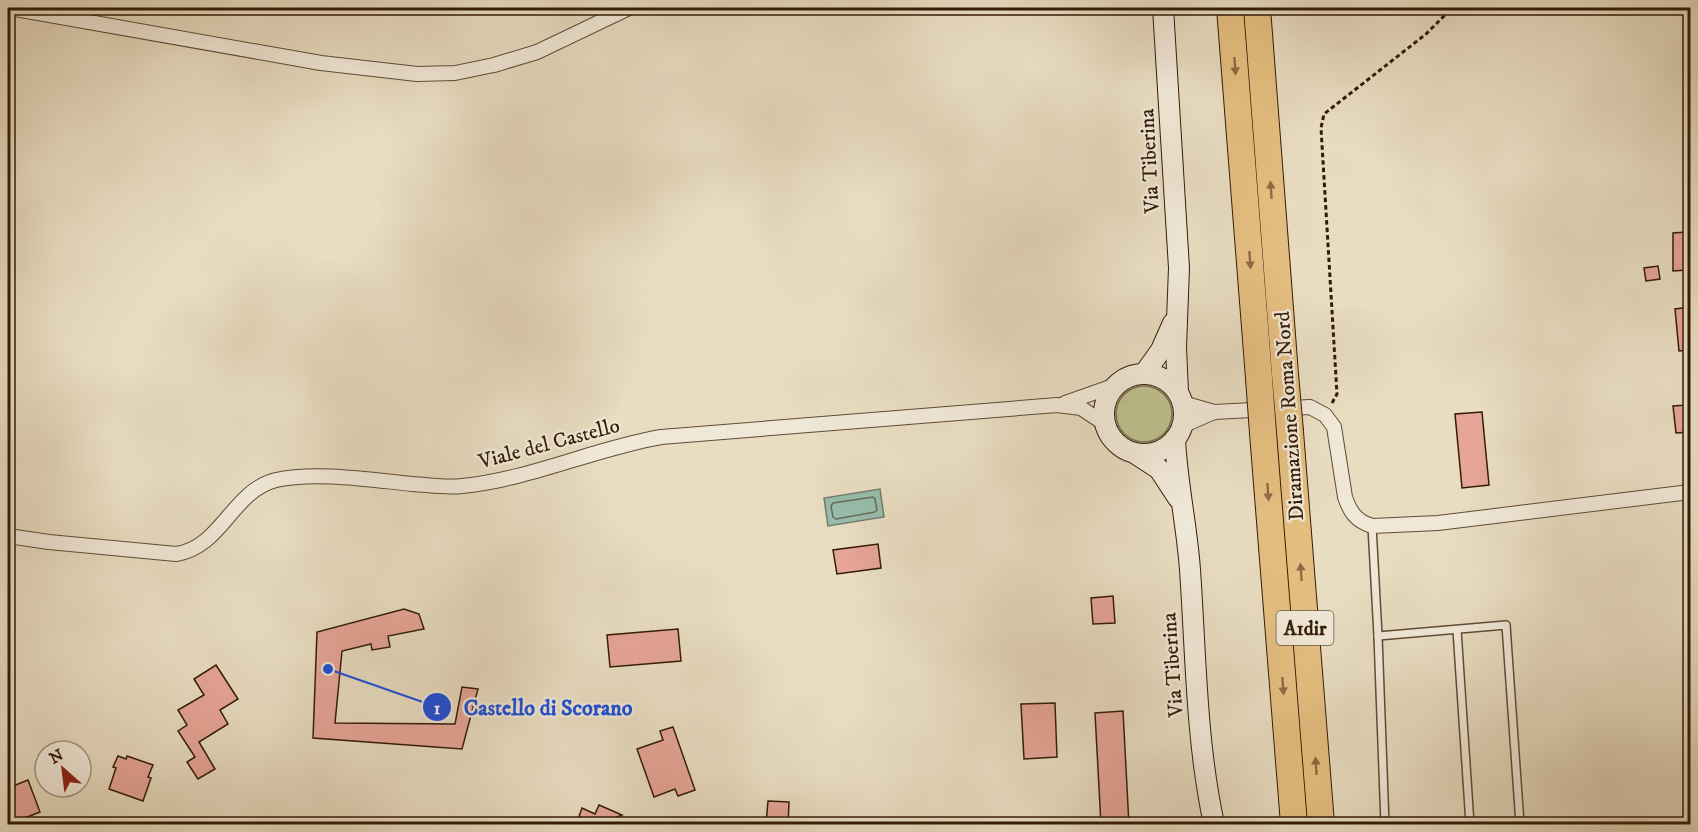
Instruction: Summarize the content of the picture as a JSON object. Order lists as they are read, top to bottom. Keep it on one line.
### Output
{"streets":{"highway":["Diramazione Roma Nord","A1dir"],"main road":["Via Tiberina"],"street":["Viale del Castello"]},"places":["Castello di Scorano"],"north":"top left"}
